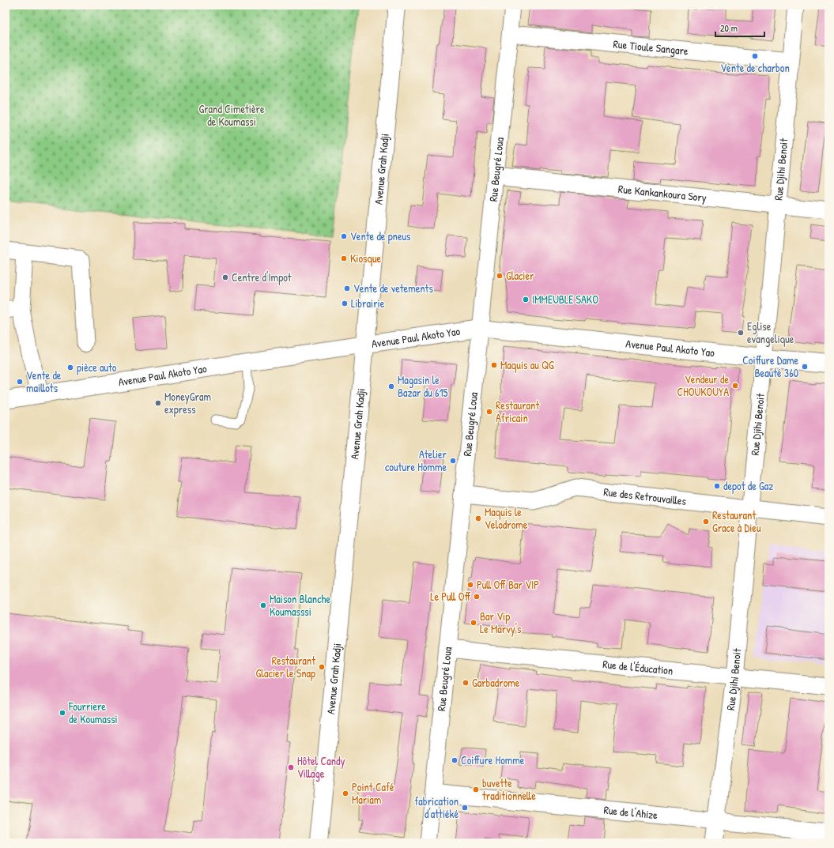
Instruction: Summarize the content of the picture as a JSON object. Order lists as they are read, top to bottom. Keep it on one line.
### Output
{"streets":{"street":["Rue Tioule Sangare","Avenue Grah Kadji","Rue Beugré Loua","Rue Djihi Benoit","Rue Kankankoura Sory","Avenue Paul Akoto Yao","Rue des Retrouvailles","Rue de l'Éducation","Rue de l'Ahize"]},"crossings":[["Rue Tioule Sangare","Rue Beugré Loua"],["Rue Tioule Sangare","Rue Djihi Benoit"],["Avenue Grah Kadji","Avenue Paul Akoto Yao"],["Rue Beugré Loua","Rue Kankankoura Sory"],["Rue Beugré Loua","Avenue Paul Akoto Yao"],["Rue Beugré Loua","Rue des Retrouvailles"],["Rue Beugré Loua","Rue de l'Éducation"],["Rue Beugré Loua","Rue de l'Ahize"],["Rue Djihi Benoit","Rue Kankankoura Sory"],["Rue Djihi Benoit","Avenue Paul Akoto Yao"],["Rue Djihi Benoit","Rue des Retrouvailles"],["Rue Djihi Benoit","Rue de l'Éducation"],["Rue Djihi Benoit","Rue de l'Ahize"]],"parks":["Grand Cimetière de Koumassi"],"places":["Vente de charbon","Vente de pneus","Kiosque","Glacier","Centre d'Impot","Vente de vetements","IMMEUBLE SAKO","Librairie","Eglise evangelique","Maquis au QG","Coiffure Dame Beauté 360","pièce auto","Vente de maillots","Vendeur de CHOUKOUYA","Magasin le Bazar du 615","MoneyGram express","Restaurant Africain","Atelier couture Homme","depot de Gaz","Maquis le Velodrome","Restaurant Grace à Dieu","Pull Off Bar VIP","Le Pull Off","Maison Blanche Koumasssi","Bar Vip Le Marvy's","Restaurant Glacier le Snap","Garbadrome","Fourriere de Koumassi","Coiffure Homme","Hôtel Candy Village","buvette traditionnelle","Point Café Mariam","fabrication d'attiéké"],"scale_bar":"20 m"}
